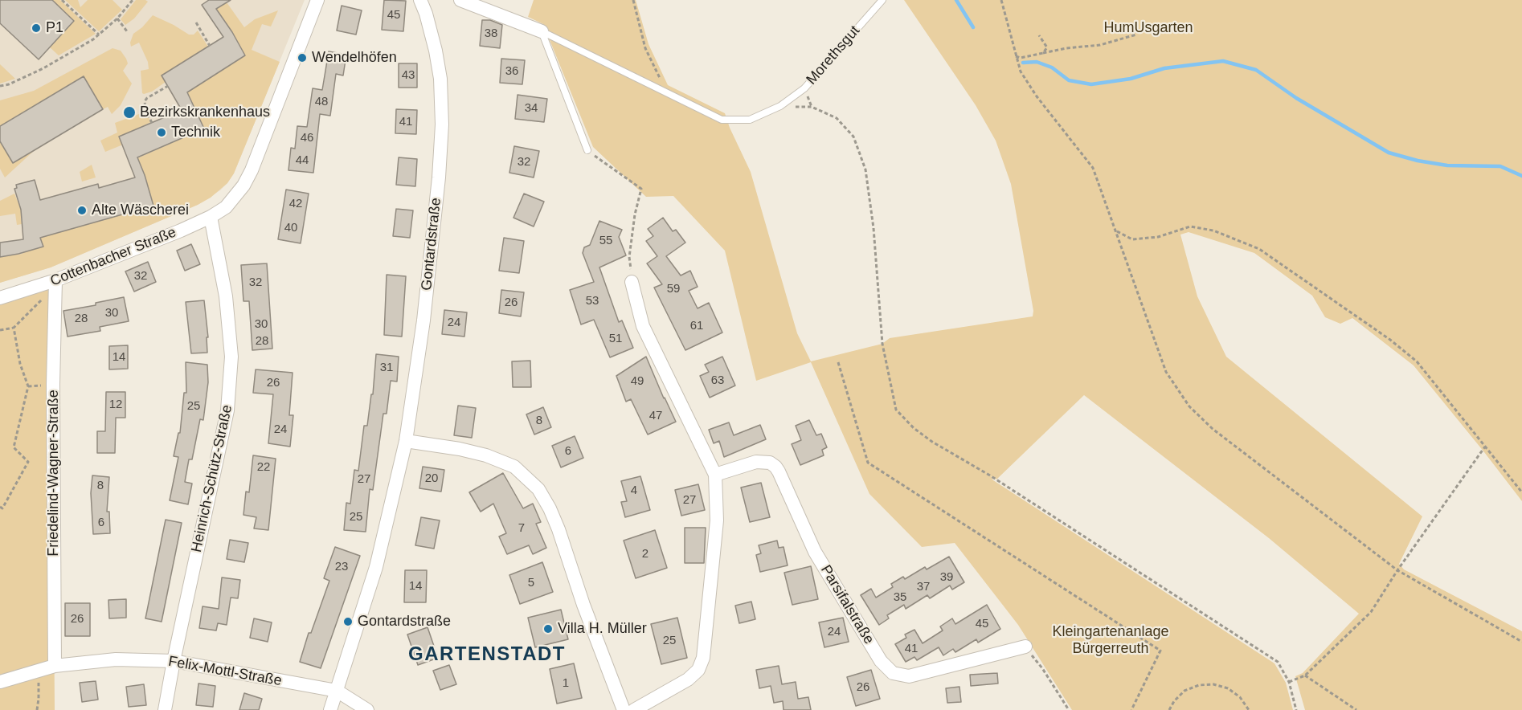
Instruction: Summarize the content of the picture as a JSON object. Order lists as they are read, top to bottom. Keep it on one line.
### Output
{"streets":{"street":["Gontardstraße","Cottenbacher Straße","Friedelind-Wagner-Straße","Heinrich-Schütz-Straße","Parsifalstraße","Felix-Mottl-Straße"],"lane":["Morethsgut"]},"crossings":[["Gontardstraße","Felix-Mottl-Straße"],["Cottenbacher Straße","Friedelind-Wagner-Straße"],["Cottenbacher Straße","Heinrich-Schütz-Straße"],["Friedelind-Wagner-Straße","Felix-Mottl-Straße"],["Heinrich-Schütz-Straße","Felix-Mottl-Straße"]],"districts":["GARTENSTADT"],"parks":["HumUsgarten","Kleingartenanlage Bürgerreuth"],"places":["P1","Wendelhöfen","Bezirkskrankenhaus","Technik","Alte Wäscherei","Gontardstraße","Villa H. Müller"],"house_numbers":["45","38","36","43","48","34","41","46","44","32","42","40","55","32","32","59","53","26","30","28","24","30","61","51","28","14","31","63","49","26","12","25","47","8","24","6","22","20","27","8","4","27","25","6","7","2","23","39","5","14","37","35","26","45","24","25","41","1","26"]}
